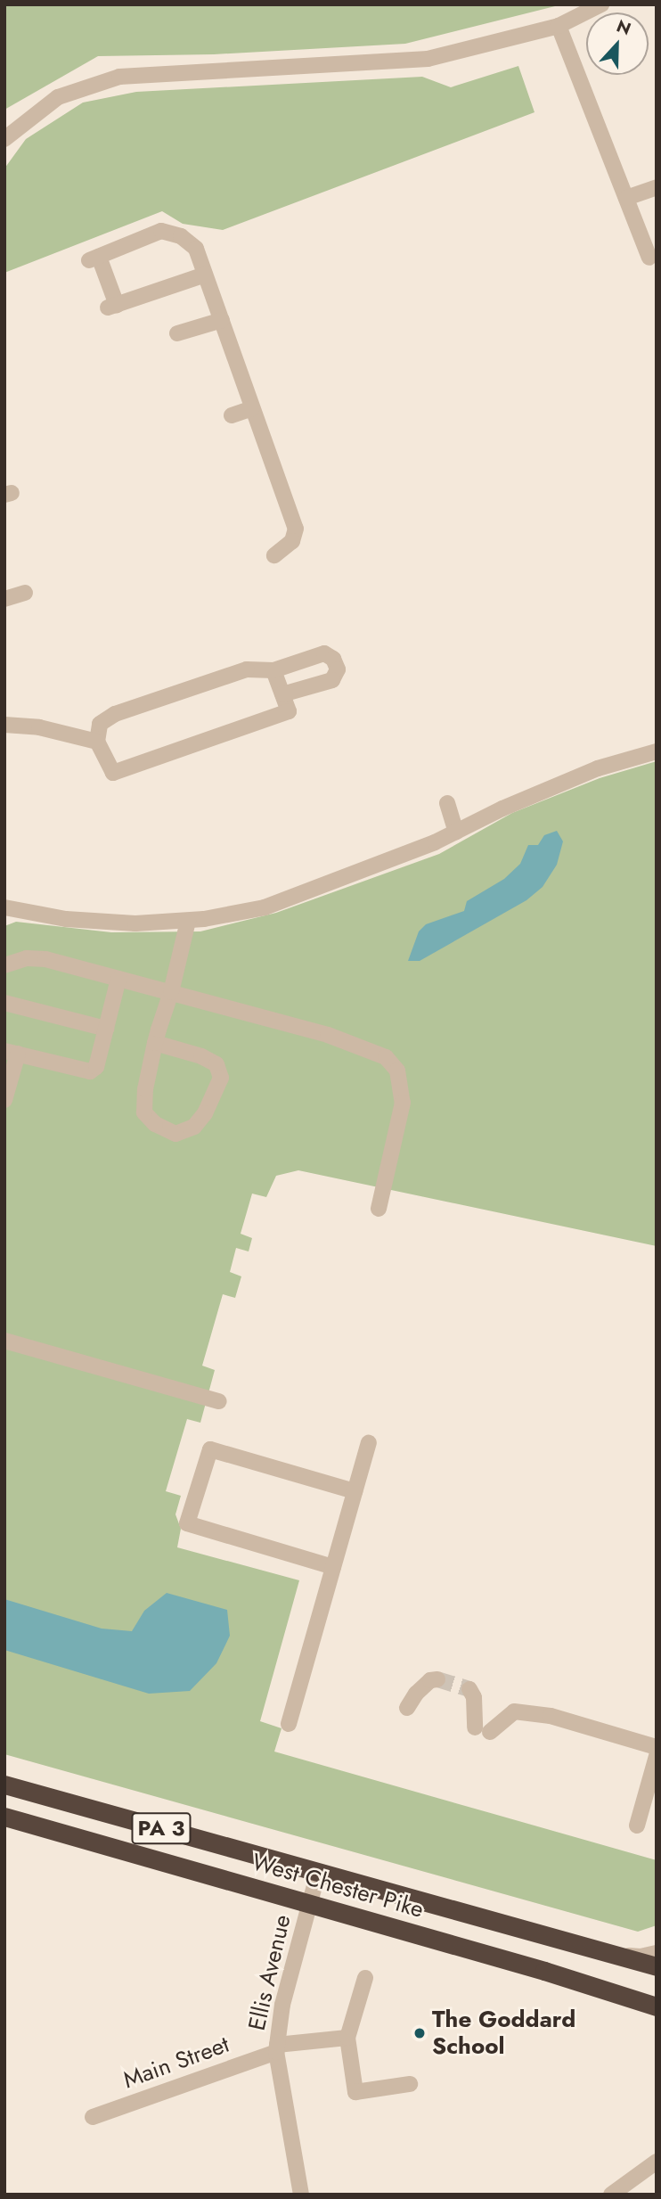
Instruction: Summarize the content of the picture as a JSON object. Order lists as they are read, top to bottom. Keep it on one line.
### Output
{"streets":{"highway":["PA 3","West Chester Pike"],"street":["Ellis Avenue","Main Street"]},"crossings":[["West Chester Pike","Ellis Avenue"],["Ellis Avenue","Main Street"]],"places":["The Goddard School"],"north":"top"}
